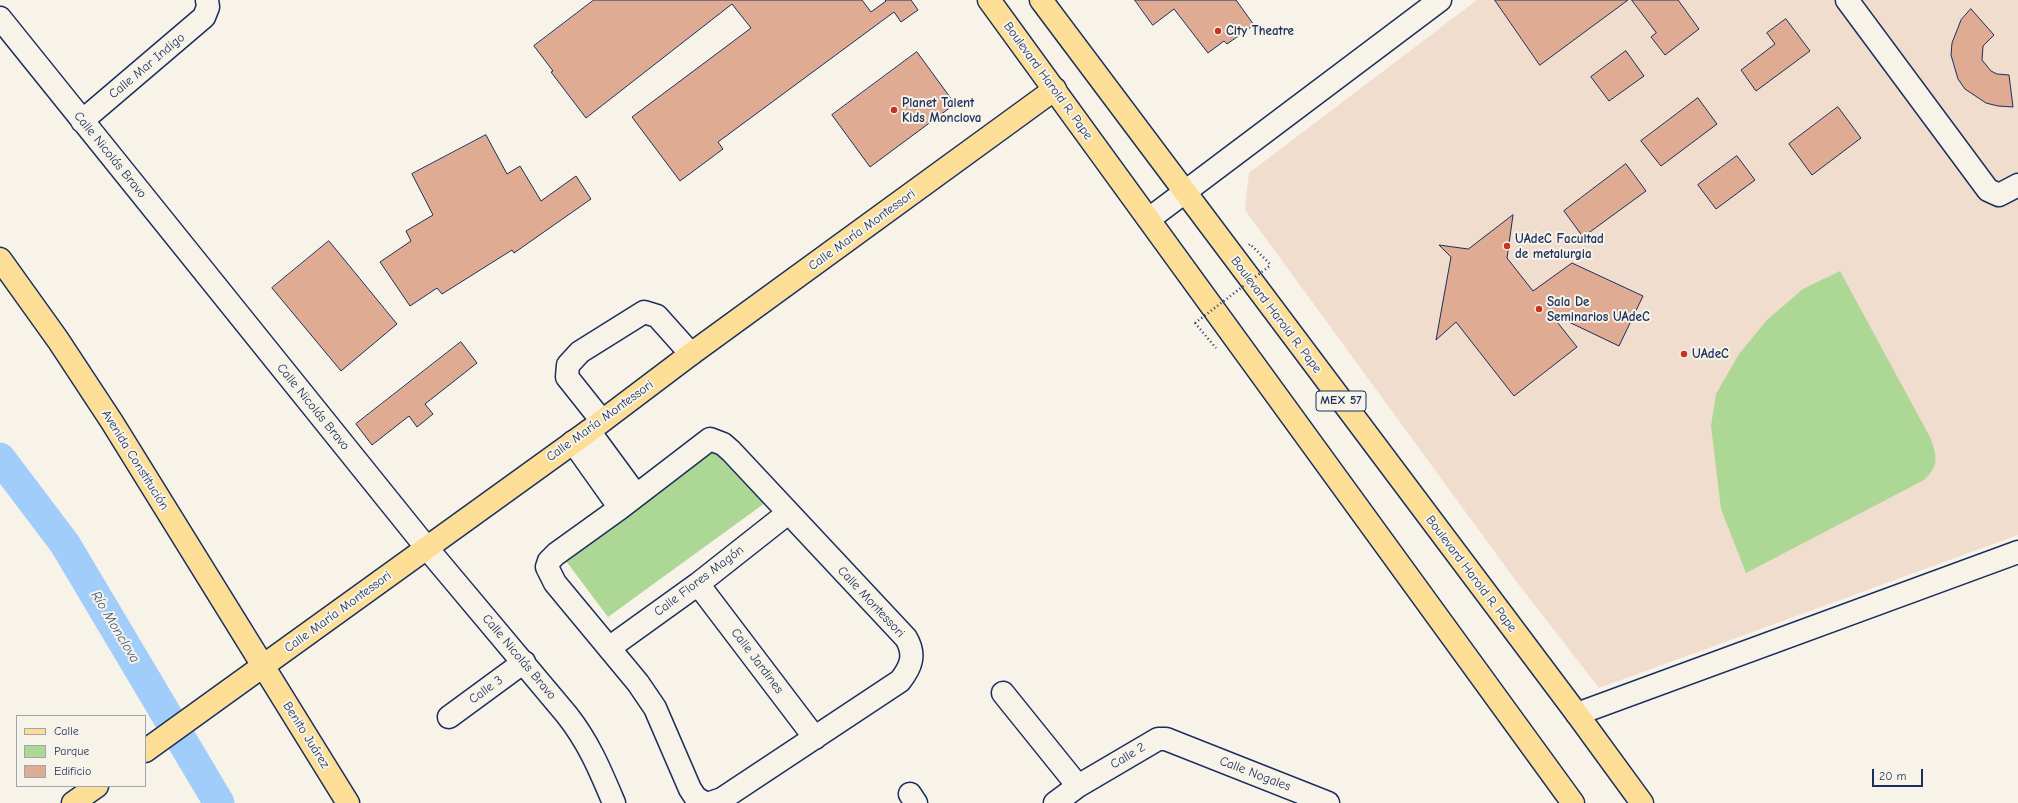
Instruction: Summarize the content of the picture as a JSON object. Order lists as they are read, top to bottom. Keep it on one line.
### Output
{"streets":{"main road":["Boulevard Harold R. Pape","Calle María Montessori","MEX 57","Avenida Constitución","Benito Juárez"],"street":["Calle Mar Indigo","Calle Nicolás Bravo","Calle Flores Magón","Calle Montessori","Calle Jardines","Calle 3","Calle 2","Calle Nogales"]},"crossings":[["Calle Mar Indigo","Calle Nicolás Bravo"],["Boulevard Harold R. Pape","Calle María Montessori"],["Calle Nicolás Bravo","Calle María Montessori"],["Calle Nicolás Bravo","Calle 3"],["Calle María Montessori","Avenida Constitución"],["Calle María Montessori","Benito Juárez"],["Avenida Constitución","Benito Juárez"],["Calle Flores Magón","Calle Montessori"],["Calle Flores Magón","Calle Jardines"],["Calle Montessori","Calle Jardines"],["Calle 2","Calle Nogales"]],"water":["Río Monclova"],"places":["City Theatre","Planet Talent Kids Monclova","UAdeC Facultad de metalurgia","Sala De Seminarios UAdeC","UAdeC"],"legend":["Calle","Parque","Edificio"],"scale_bar":"20 m"}
